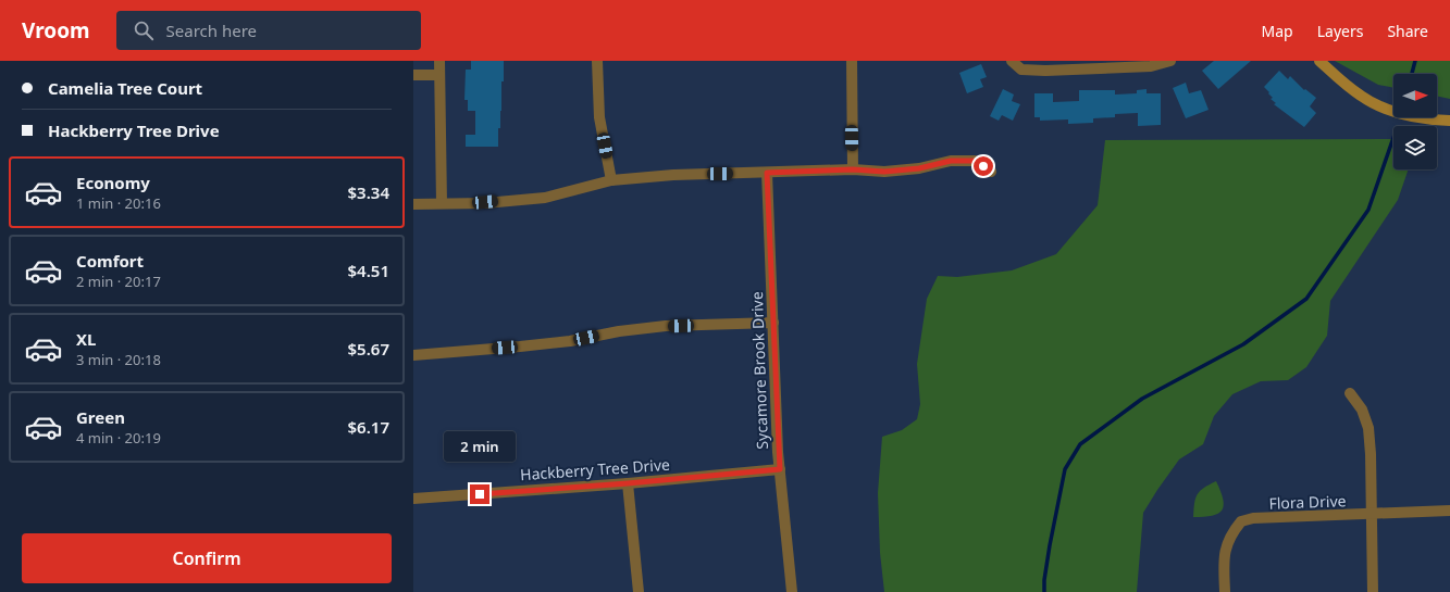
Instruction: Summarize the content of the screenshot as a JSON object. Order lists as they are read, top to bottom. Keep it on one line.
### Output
{"streets":{"street":["Sycamore Brook Drive","Hackberry Tree Drive","Flora Drive"]},"crossings":[["Sycamore Brook Drive","Hackberry Tree Drive"]],"north":"right","page":{"header":"Vroom","search":"Search here","nav":["Map","Layers","Share"],"banner":["Camelia Tree Court","Hackberry Tree Drive"],"list":[{"name":"Economy","note":"1 min · 20:16","value":"$3.34"},{"name":"Comfort","note":"2 min · 20:17","value":"$4.51"},{"name":"XL","note":"3 min · 20:18","value":"$5.67"},{"name":"Green","note":"4 min · 20:19","value":"$6.17"}],"bubble":"2 min","buttons":"Confirm"}}
